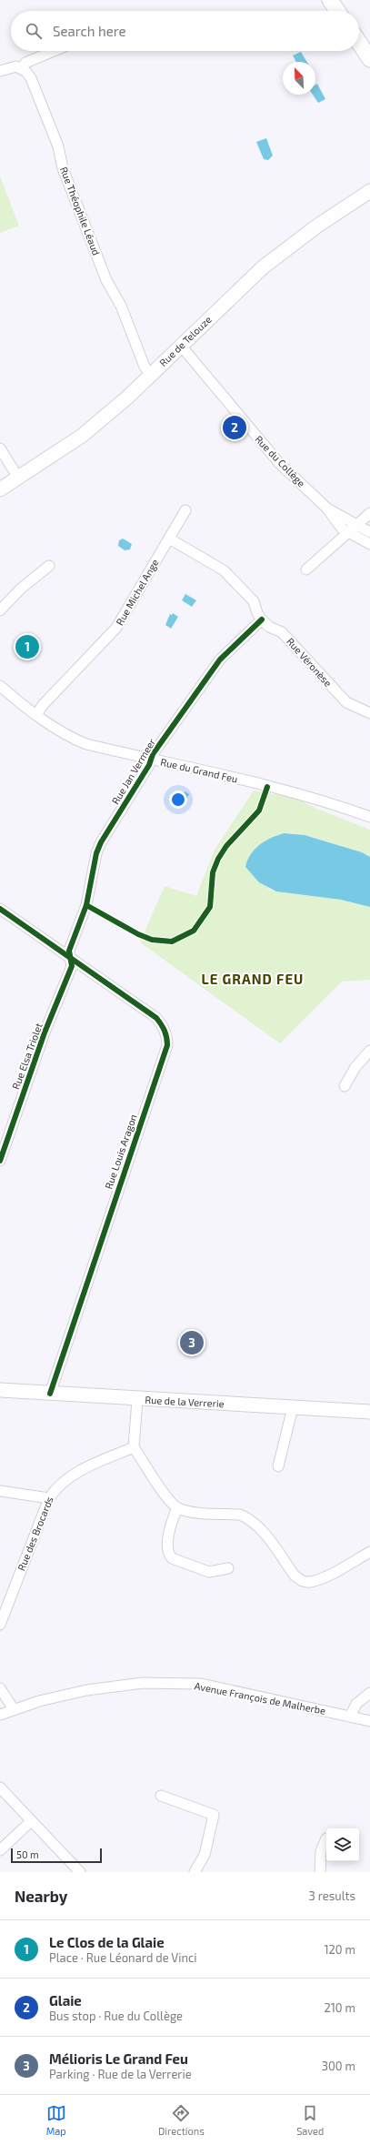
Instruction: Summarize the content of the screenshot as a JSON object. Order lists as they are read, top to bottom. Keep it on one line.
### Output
{"streets":{"street":["Rue Théophile Léaud","Rue de Telouze","Rue du Collège","Rue Michel Ange","Rue Véronèse","Rue du Grand Feu","Rue Jan Vermeer","Rue Elsa Triolet","Rue Louis Aragon","Rue de la Verrerie","Rue des Brocards","Avenue François de Malherbe"]},"crossings":[["Rue Théophile Léaud","Rue de Telouze"],["Rue de Telouze","Rue du Collège"],["Rue Michel Ange","Rue Véronèse"],["Rue Michel Ange","Rue du Grand Feu"],["Rue Véronèse","Rue Jan Vermeer"],["Rue du Grand Feu","Rue Jan Vermeer"],["Rue Jan Vermeer","Rue Elsa Triolet"],["Rue Jan Vermeer","Rue Louis Aragon"],["Rue Elsa Triolet","Rue Louis Aragon"],["Rue Louis Aragon","Rue de la Verrerie"]],"districts":["LE GRAND FEU"],"scale_bar":"50 m","north":"top left","page":{"search":"Search here","pins":["2","1","3"],"scale":"50 m","heading":["Nearby","3 results"],"list":[{"mark":"1","name":"Le Clos de la Glaie","note":"Place · Rue Léonard de Vinci","value":"120 m"},{"mark":"2","name":"Glaie","note":"Bus stop · Rue du Collège","value":"210 m"},{"mark":"3","name":"Mélioris Le Grand Feu","note":"Parking · Rue de la Verrerie","value":"300 m"}],"nav":["Map","Directions","Saved"]}}
